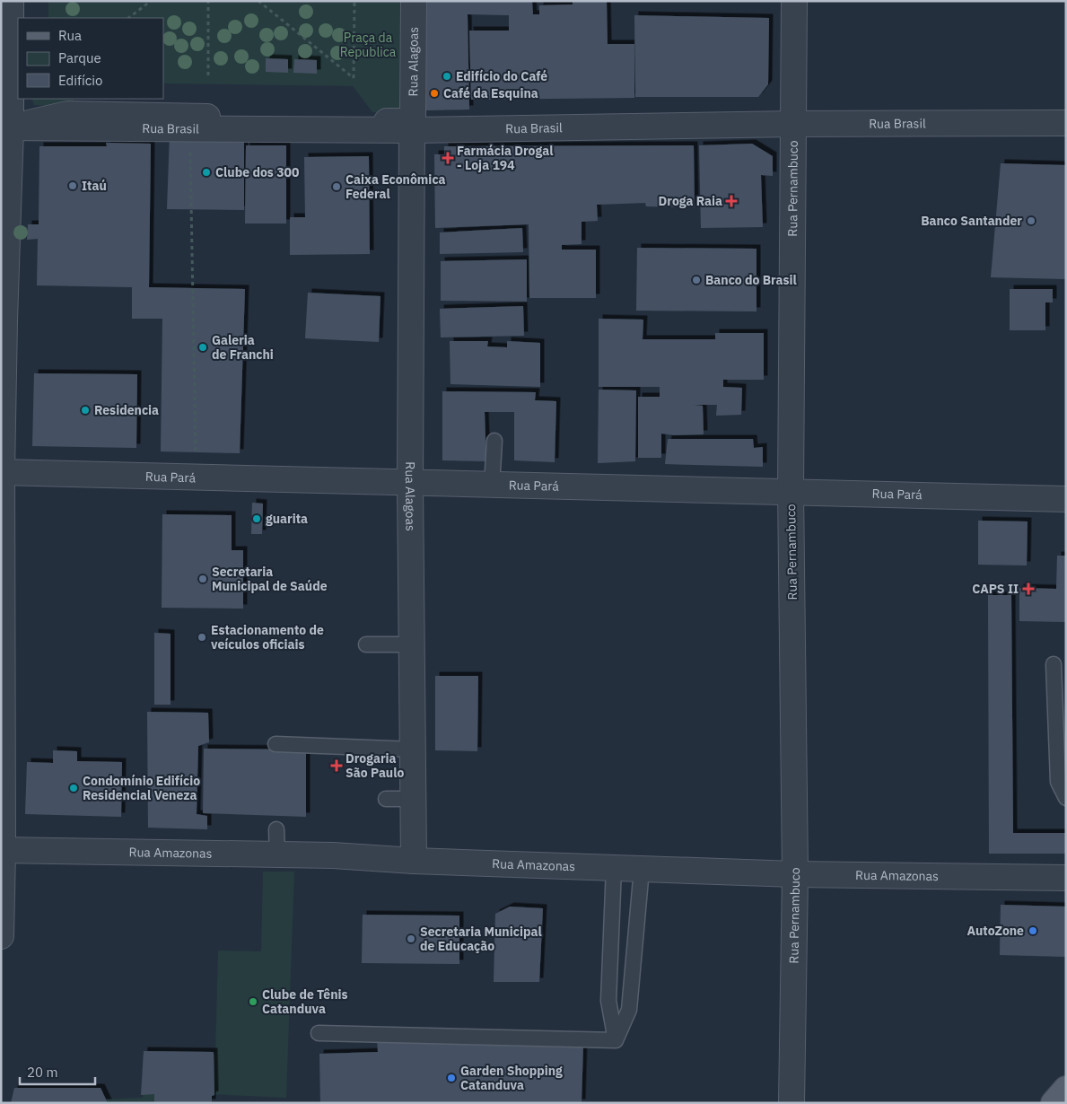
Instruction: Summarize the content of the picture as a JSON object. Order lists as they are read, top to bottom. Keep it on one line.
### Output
{"streets":{"street":["Rua Alagoas","Rua Brasil","Rua Pernambuco","Rua Pará","Rua Amazonas"]},"crossings":[["Rua Alagoas","Rua Brasil"],["Rua Alagoas","Rua Pará"],["Rua Alagoas","Rua Amazonas"],["Rua Brasil","Rua Pernambuco"],["Rua Pernambuco","Rua Pará"],["Rua Pernambuco","Rua Amazonas"]],"parks":["Praça da Republica"],"places":{"other":["Edifício do Café","Café da Esquina","Clube dos 300","Itaú","Caixa Econômica Federal","Banco Santander","Banco do Brasil","Galeria de Franchi","Residencia","guarita","Secretaria Municipal de Saúde","Estacionamento de veículos oficiais","Condomínio Edifício Residencial Veneza","AutoZone","Secretaria Municipal de Educação","Clube de Tênis Catanduva","Garden Shopping Catanduva"],"health":["Farmácia Drogal - Loja 194","Droga Raia","CAPS II","Drogaria São Paulo"]},"legend":["Rua","Parque","Edifício"],"scale_bar":"20 m"}
